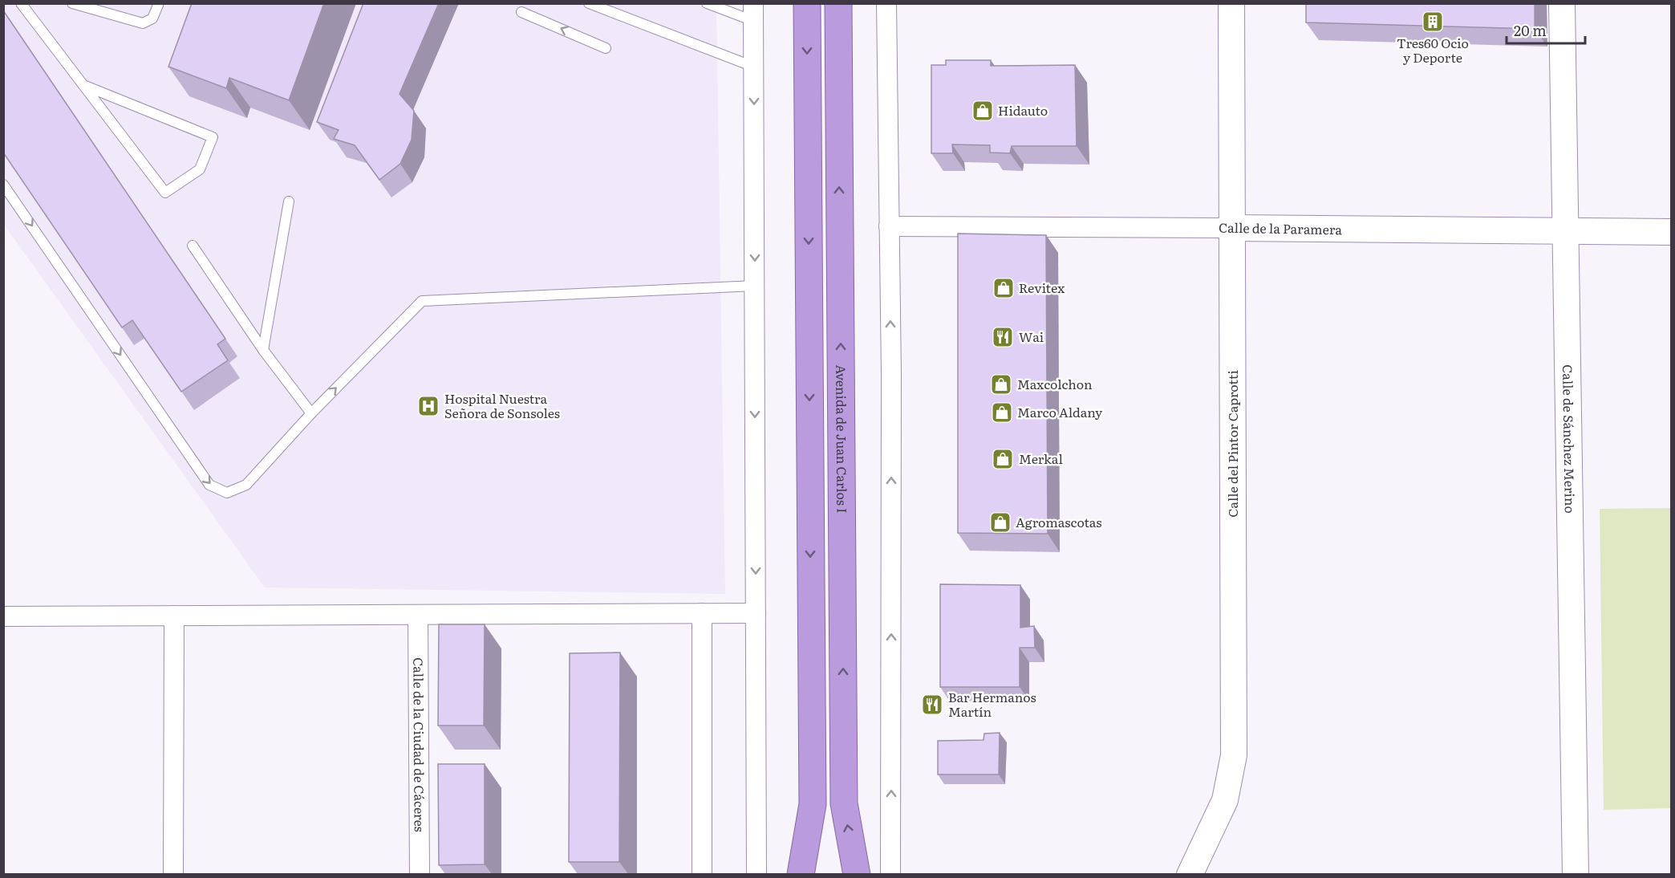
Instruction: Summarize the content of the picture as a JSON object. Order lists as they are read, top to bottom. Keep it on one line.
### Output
{"streets":{"highway":["Avenida de Juan Carlos I"],"street":["Calle de la Paramera","Calle de Sánchez Merino","Calle del Pintor Caprotti","Calle de la Ciudad de Cáceres"]},"crossings":[["Calle de la Paramera","Calle de Sánchez Merino"],["Calle de la Paramera","Calle del Pintor Caprotti"]],"places":{"building":["Tres60 Ocio y Deporte"],"shop":["Hidauto","Revitex","Maxcolchon","Marco Aldany","Merkal","Agromascotas"],"restaurant":["Wai","Bar Hermanos Martín"],"hospital":["Hospital Nuestra Señora de Sonsoles"]},"scale_bar":"20 m"}
